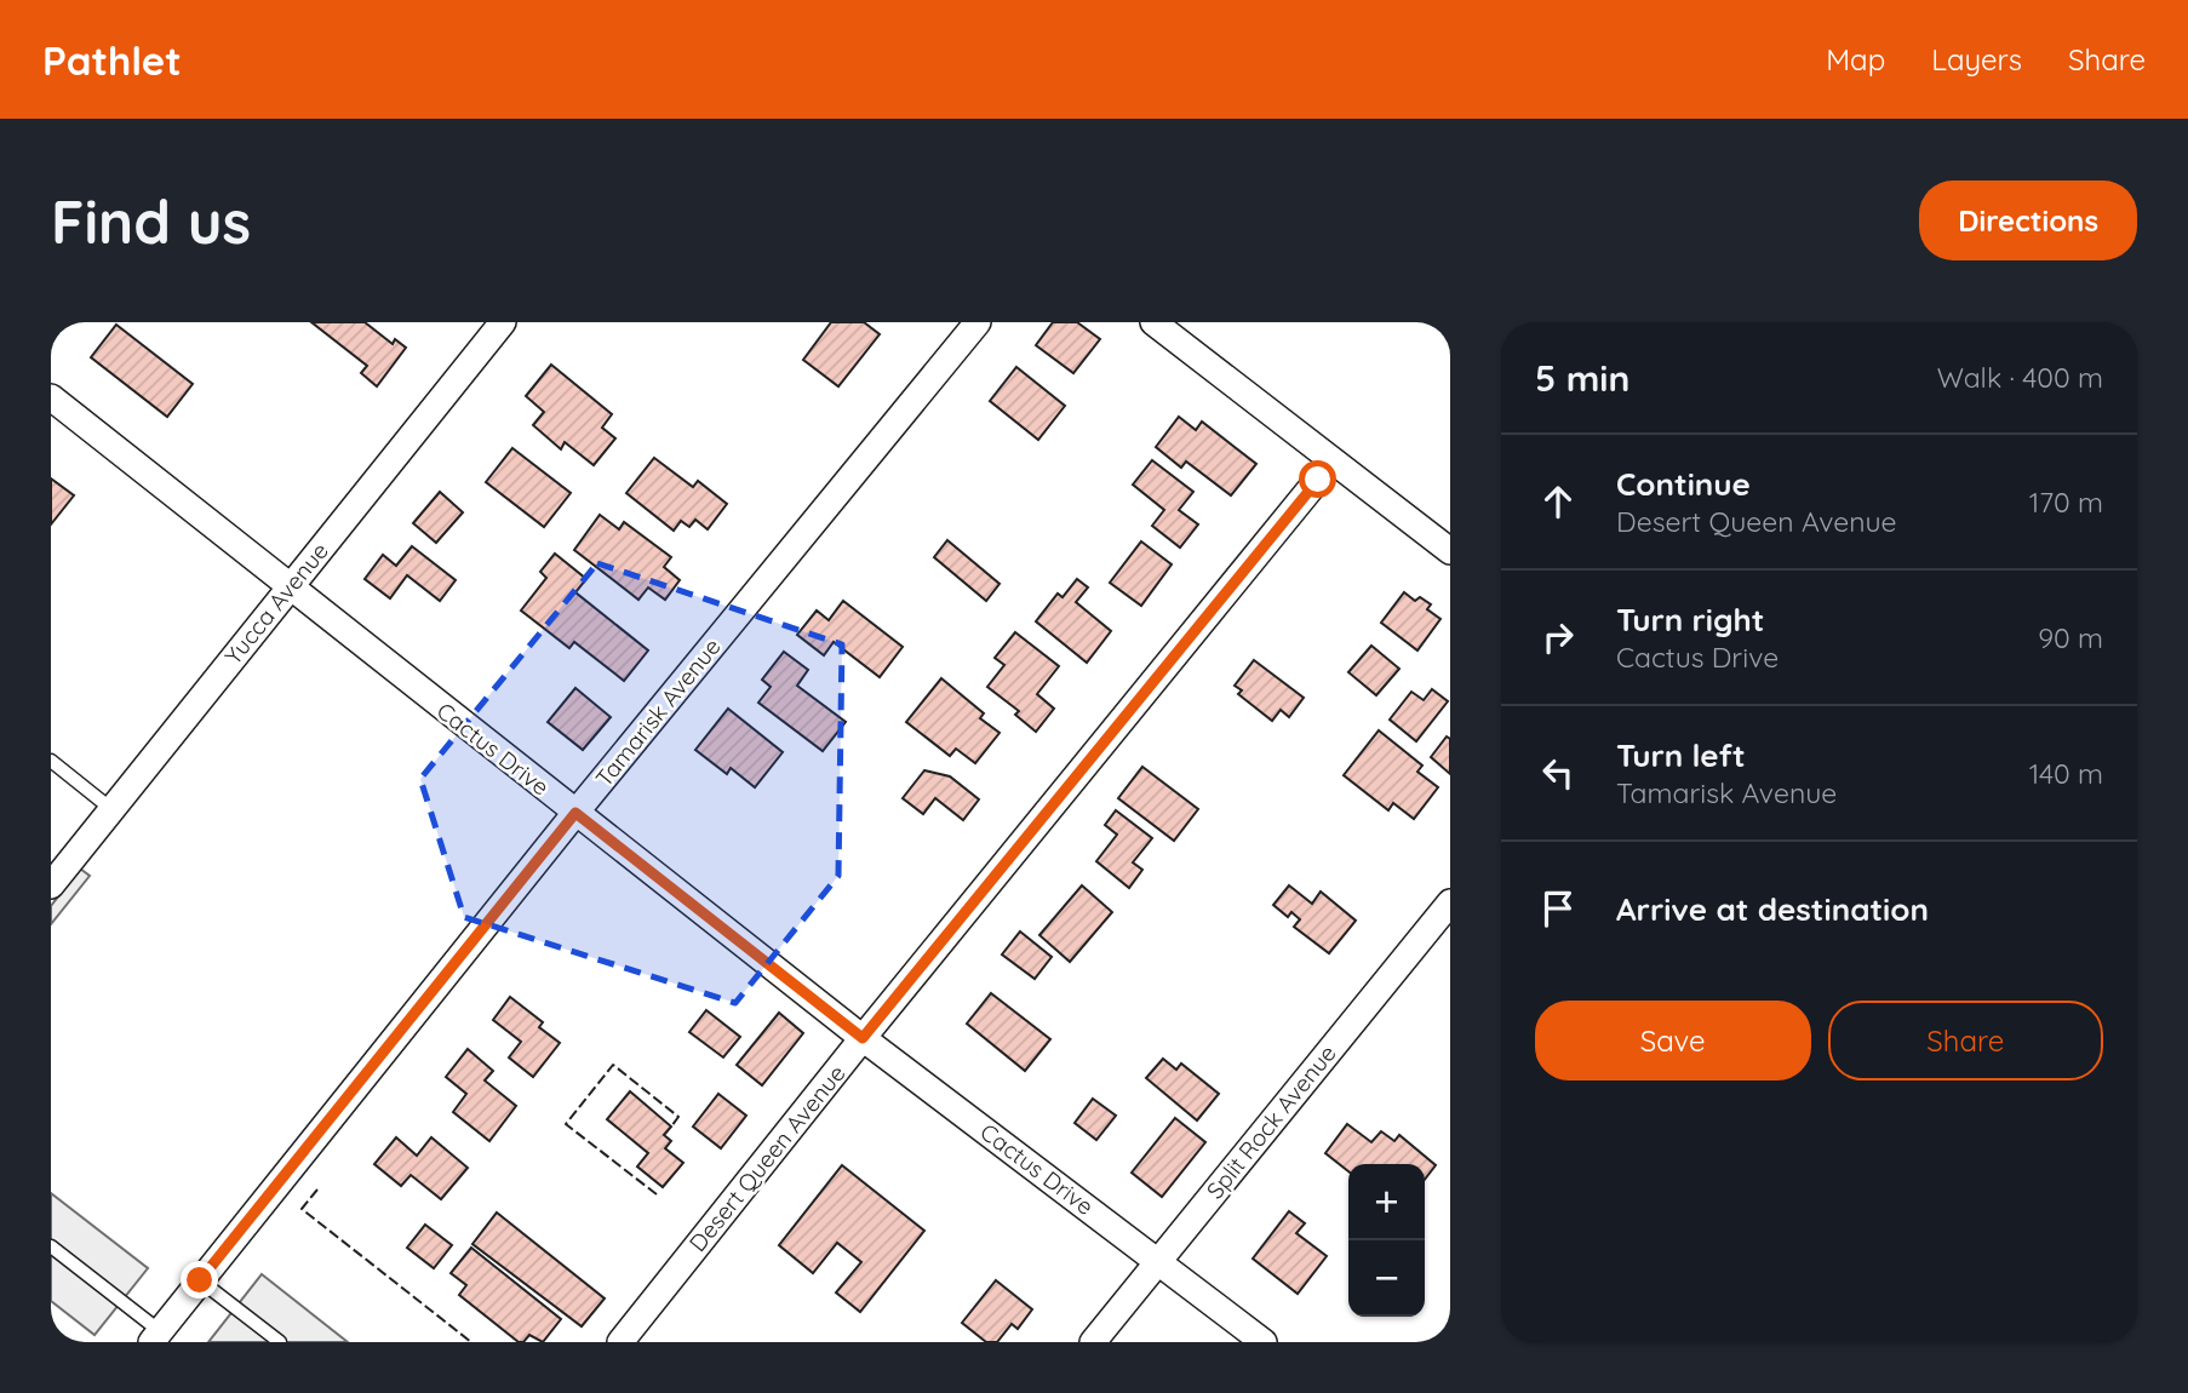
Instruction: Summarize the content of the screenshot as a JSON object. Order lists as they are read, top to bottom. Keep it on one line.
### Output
{"streets":{"street":["Yucca Avenue","Tamarisk Avenue","Cactus Drive","Split Rock Avenue","Desert Queen Avenue"]},"crossings":[["Yucca Avenue","Cactus Drive"],["Tamarisk Avenue","Cactus Drive"],["Cactus Drive","Split Rock Avenue"],["Cactus Drive","Desert Queen Avenue"]],"page":{"header":"Pathlet","nav":["Map","Layers","Share"],"buttons":["Directions",["Save","Share"]],"title":"Find us","heading":["5 min","Walk · 400 m"],"list":[["Continue","Desert Queen Avenue","170 m"],["Turn right","Cactus Drive","90 m"],["Turn left","Tamarisk Avenue","140 m"],"Arrive at destination"],"map_buttons":["+","−"]}}
